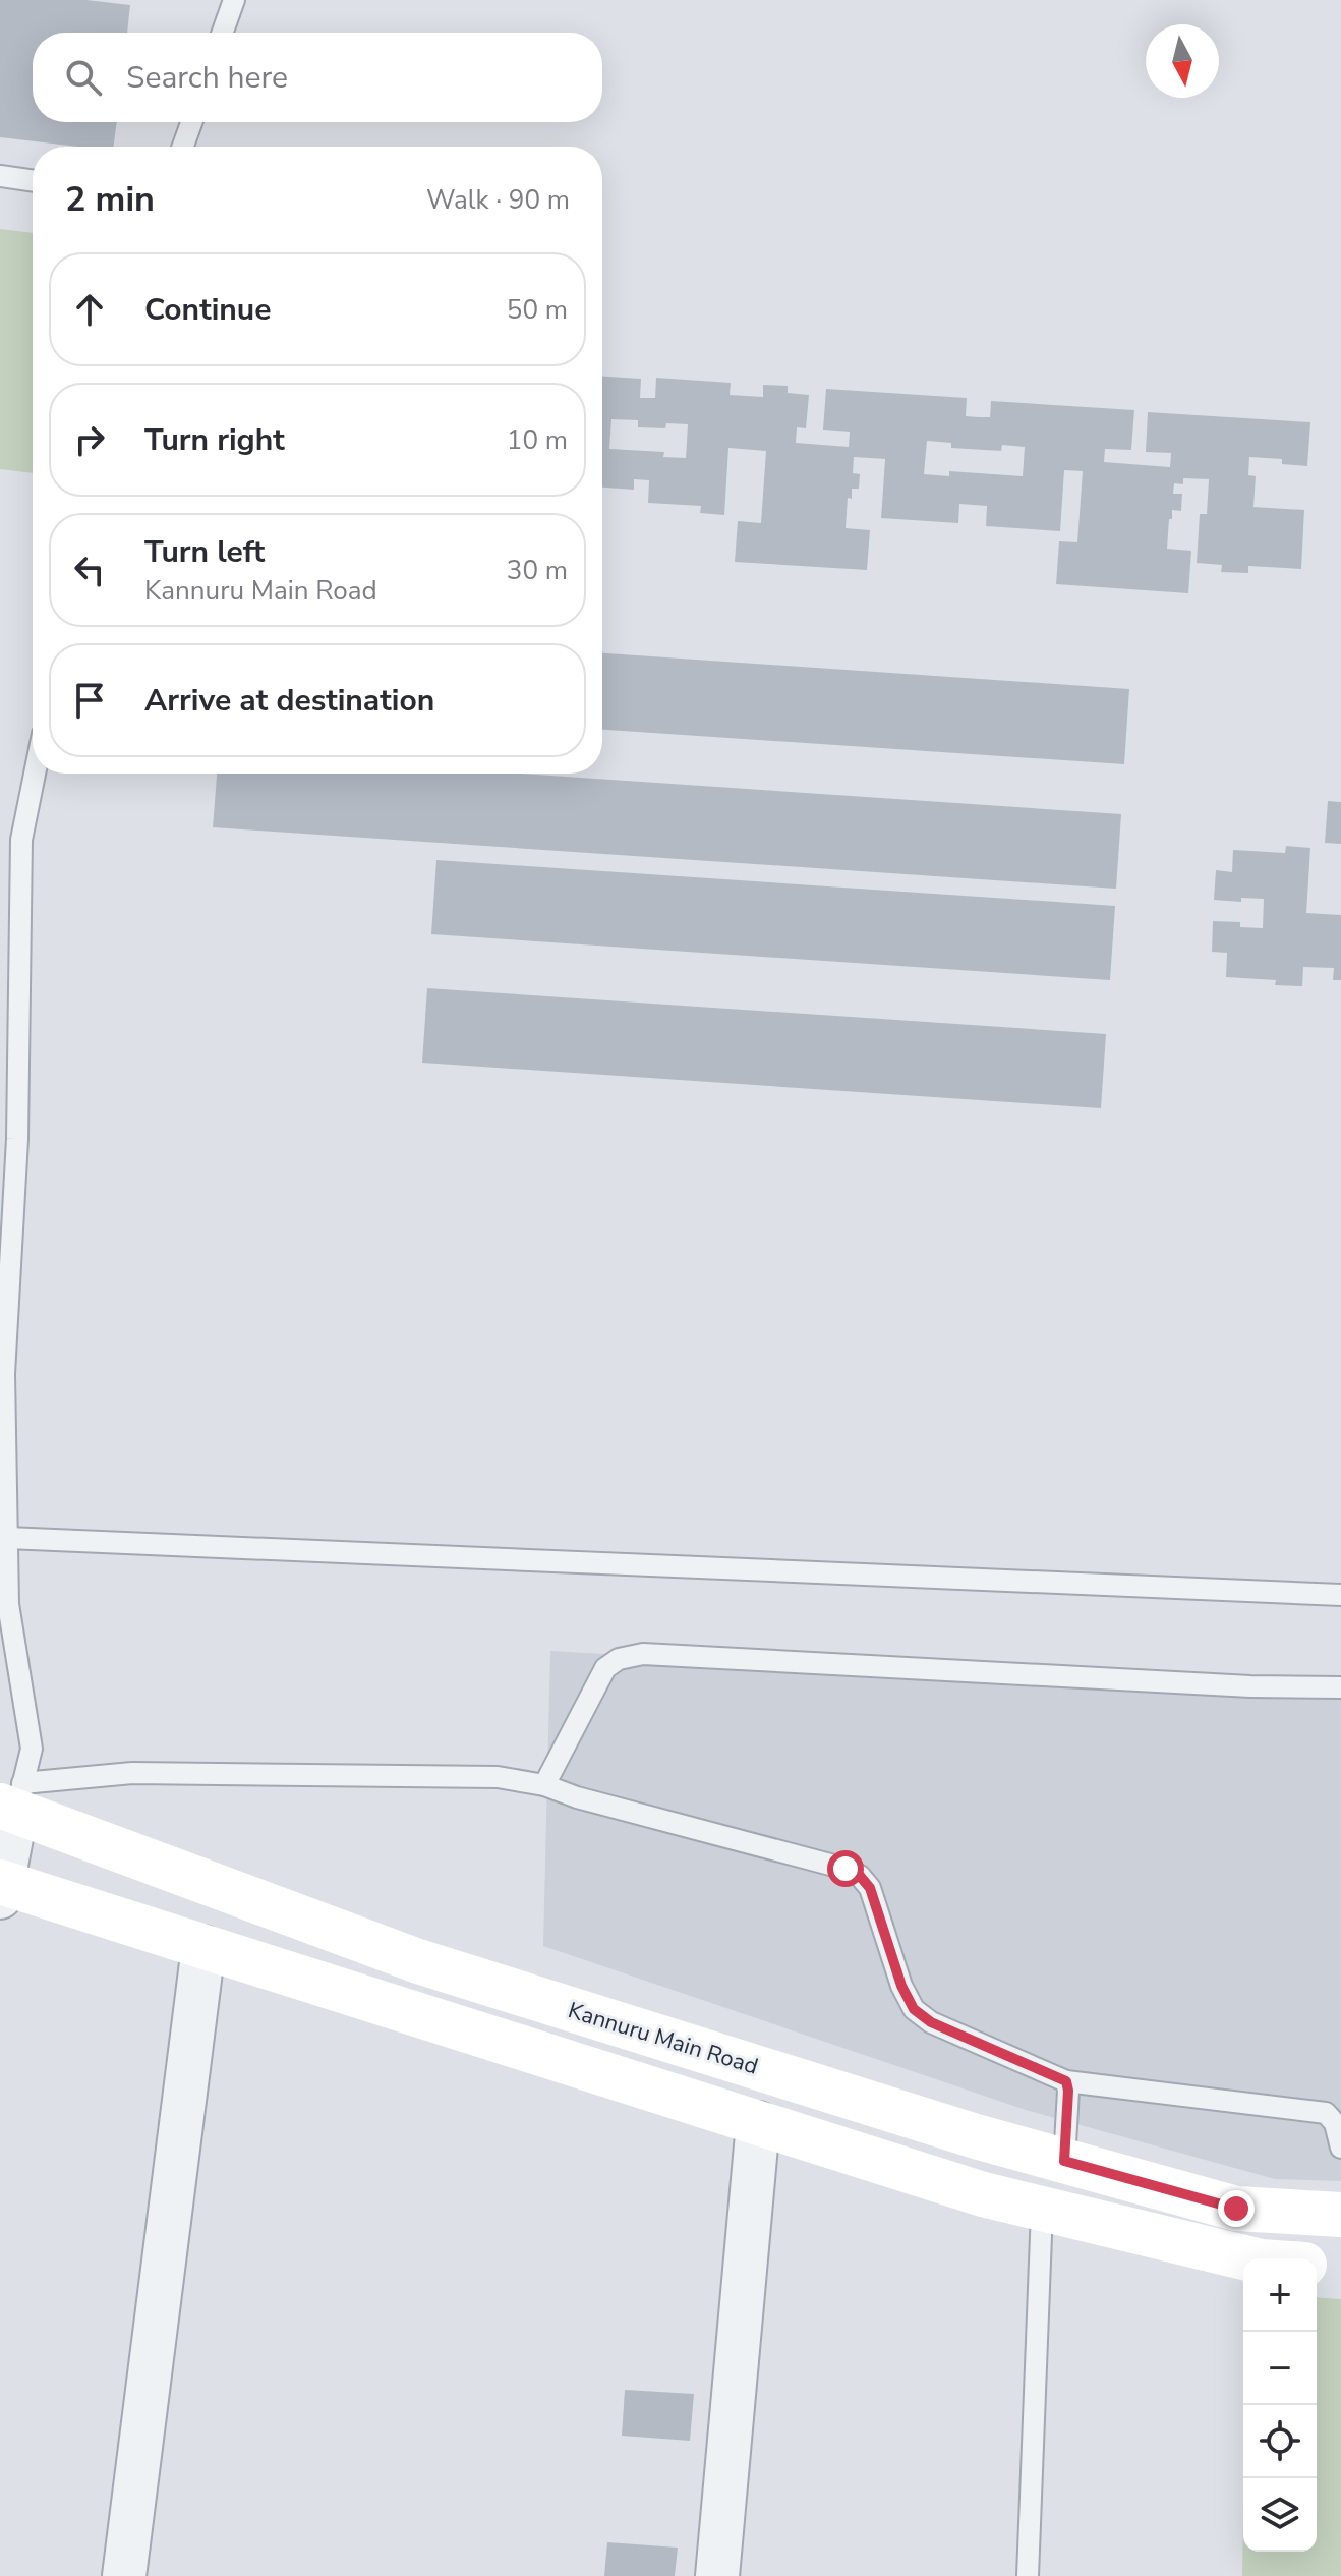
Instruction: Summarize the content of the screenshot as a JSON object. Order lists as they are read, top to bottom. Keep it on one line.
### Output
{"streets":{"main road":["Kannuru Main Road"]},"north":"bottom","page":{"search":"Search here","heading":["2 min","Walk · 90 m"],"list":[["Continue","50 m"],["Turn right","10 m"],["Turn left","Kannuru Main Road","30 m"],"Arrive at destination"],"map_buttons":["+","−"]}}
